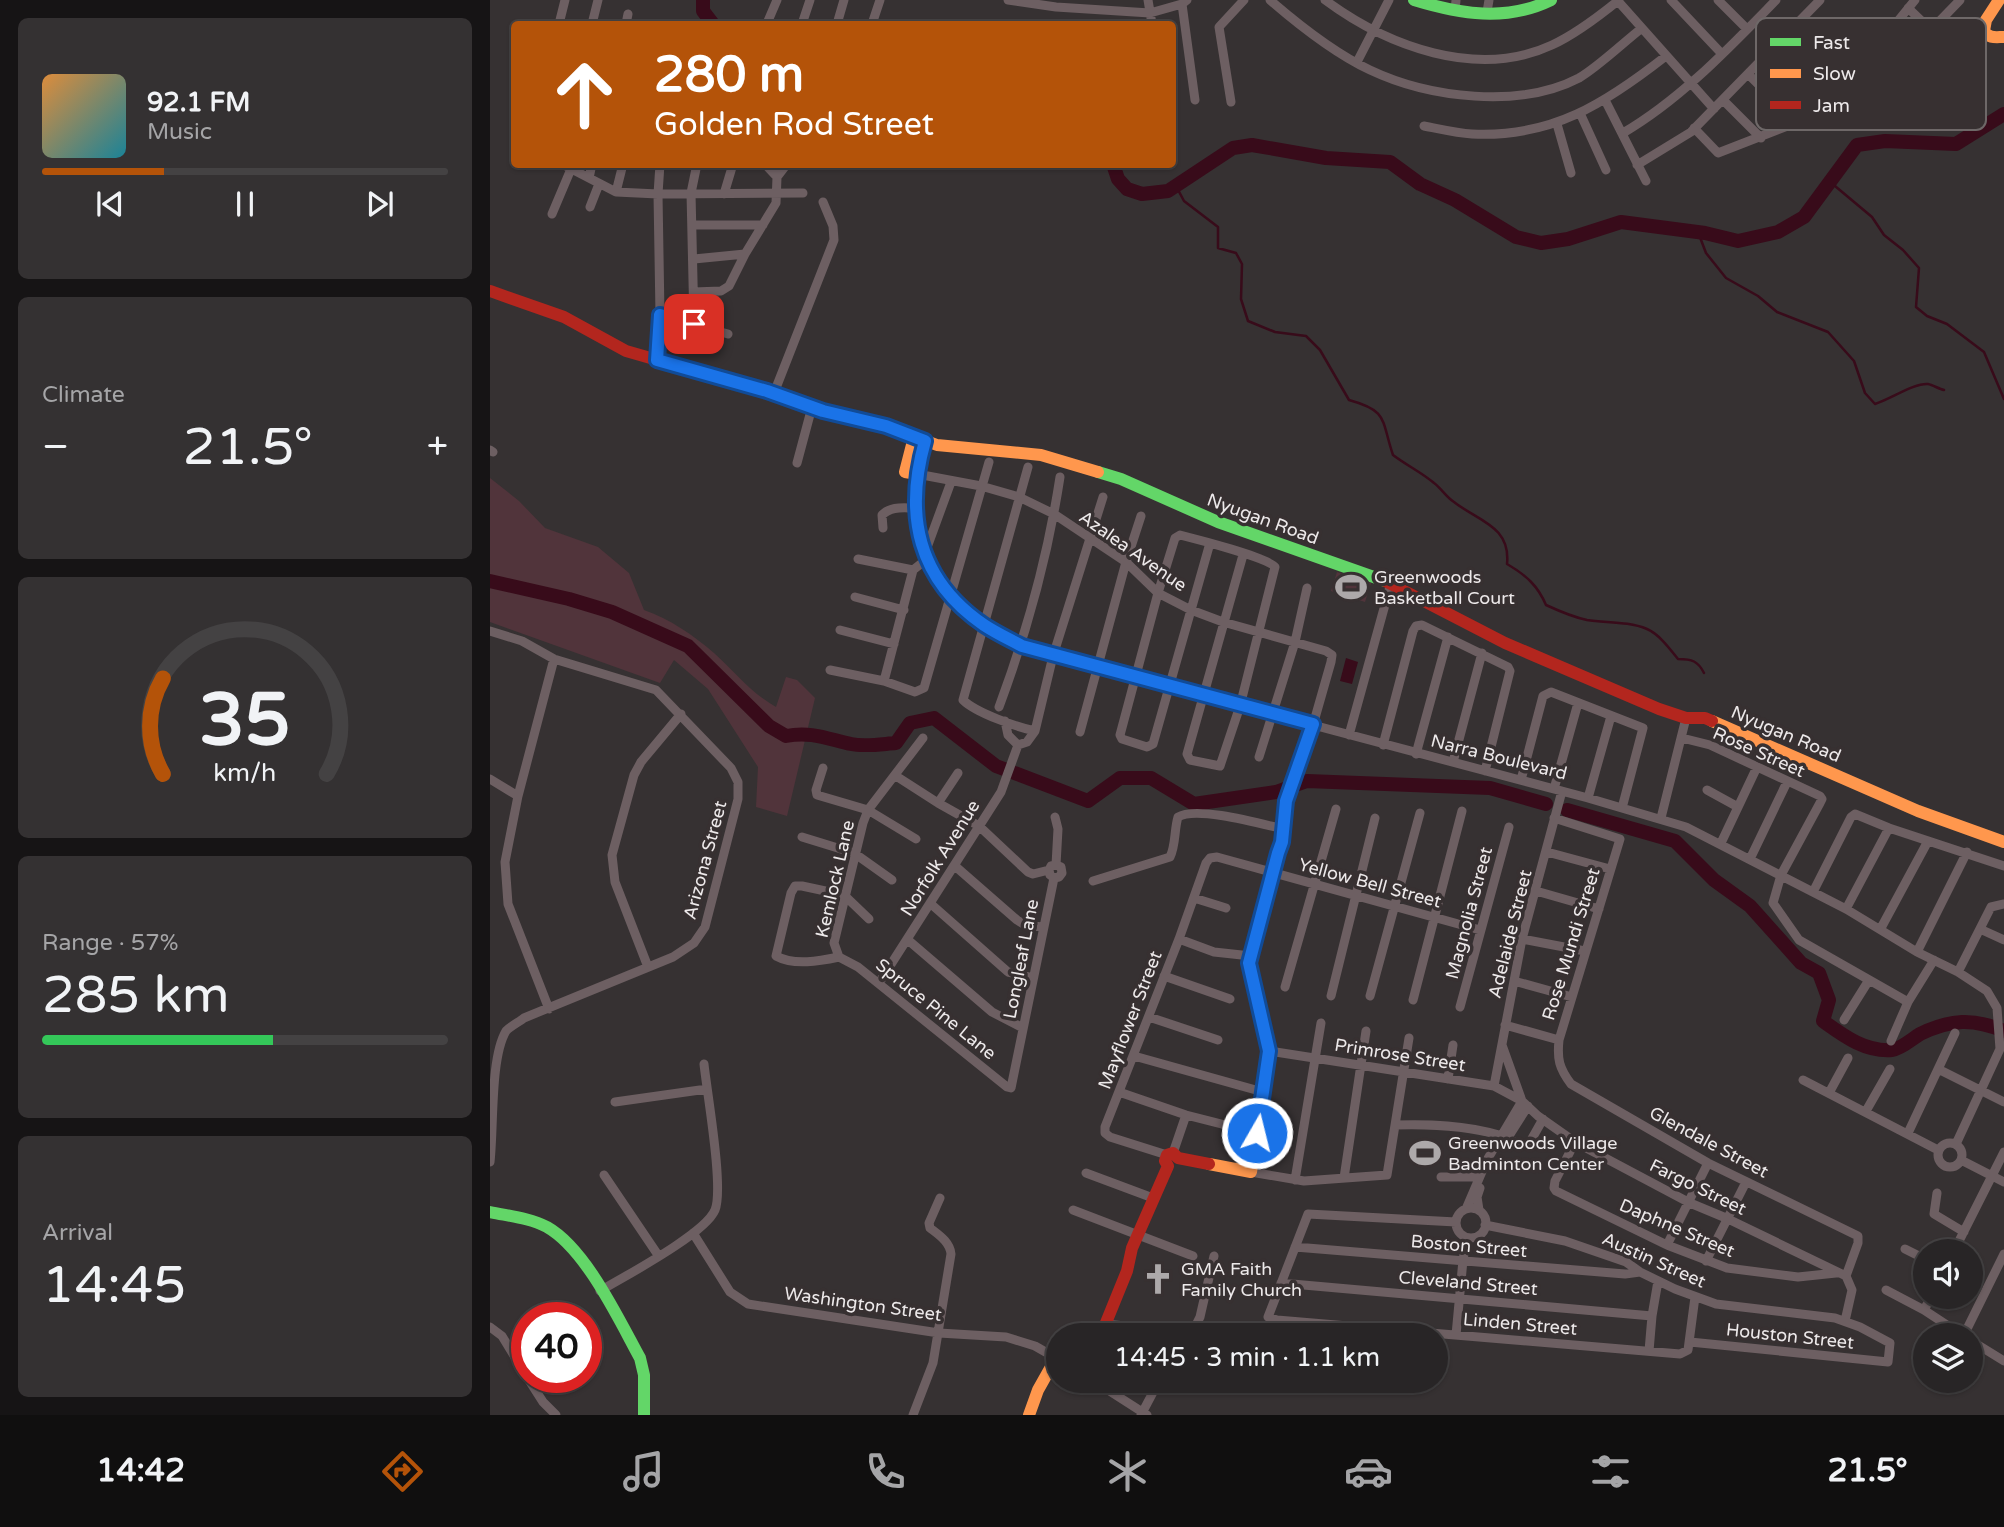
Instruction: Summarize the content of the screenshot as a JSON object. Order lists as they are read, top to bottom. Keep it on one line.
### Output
{"streets":{"street":["Nyugan Road","Azalea Avenue","Rose Street","Narra Boulevard","Norfolk Avenue","Arizona Street","Kemlock Lane","Yellow Bell Street","Magnolia Street","Adelaide Street","Rose Mundi Street","Longleaf Lane","Spruce Pine Lane","Mayflower Street","Primrose Street","Glendale Street","Fargo Street","Daphne Street","Boston Street","Austin Street","Cleveland Street","Washington Street","Linden Street","Houston Street"]},"crossings":[["Nyugan Road","Narra Boulevard"],["Azalea Avenue","Narra Boulevard"],["Rose Street","Narra Boulevard"],["Narra Boulevard","Adelaide Street"],["Norfolk Avenue","Spruce Pine Lane"],["Kemlock Lane","Spruce Pine Lane"],["Yellow Bell Street","Magnolia Street"],["Yellow Bell Street","Mayflower Street"],["Adelaide Street","Rose Mundi Street"],["Adelaide Street","Primrose Street"],["Adelaide Street","Fargo Street"],["Rose Mundi Street","Glendale Street"],["Longleaf Lane","Spruce Pine Lane"],["Primrose Street","Fargo Street"],["Glendale Street","Fargo Street"],["Glendale Street","Daphne Street"],["Fargo Street","Daphne Street"],["Boston Street","Austin Street"],["Austin Street","Houston Street"],["Cleveland Street","Linden Street"],["Linden Street","Houston Street"]],"places":{"sports":["Greenwoods Basketball Court","Greenwoods Village Badminton Center"],"church":["GMA Faith Family Church"]},"legend":["Fast","Slow","Jam"],"page":{"turn":["280 m","Golden Rod Street"],"song":["92.1 FM","Music"],"tile":["Climate",["Range · 57%","285 km"],["Arrival","14:45"]],"heat":["−","21.5°","+"],"limit":"40","trip":"14:45 · 3 min · 1.1 km","tabs":["14:42","21.5°"],"gauge":["35","km/h"]}}
